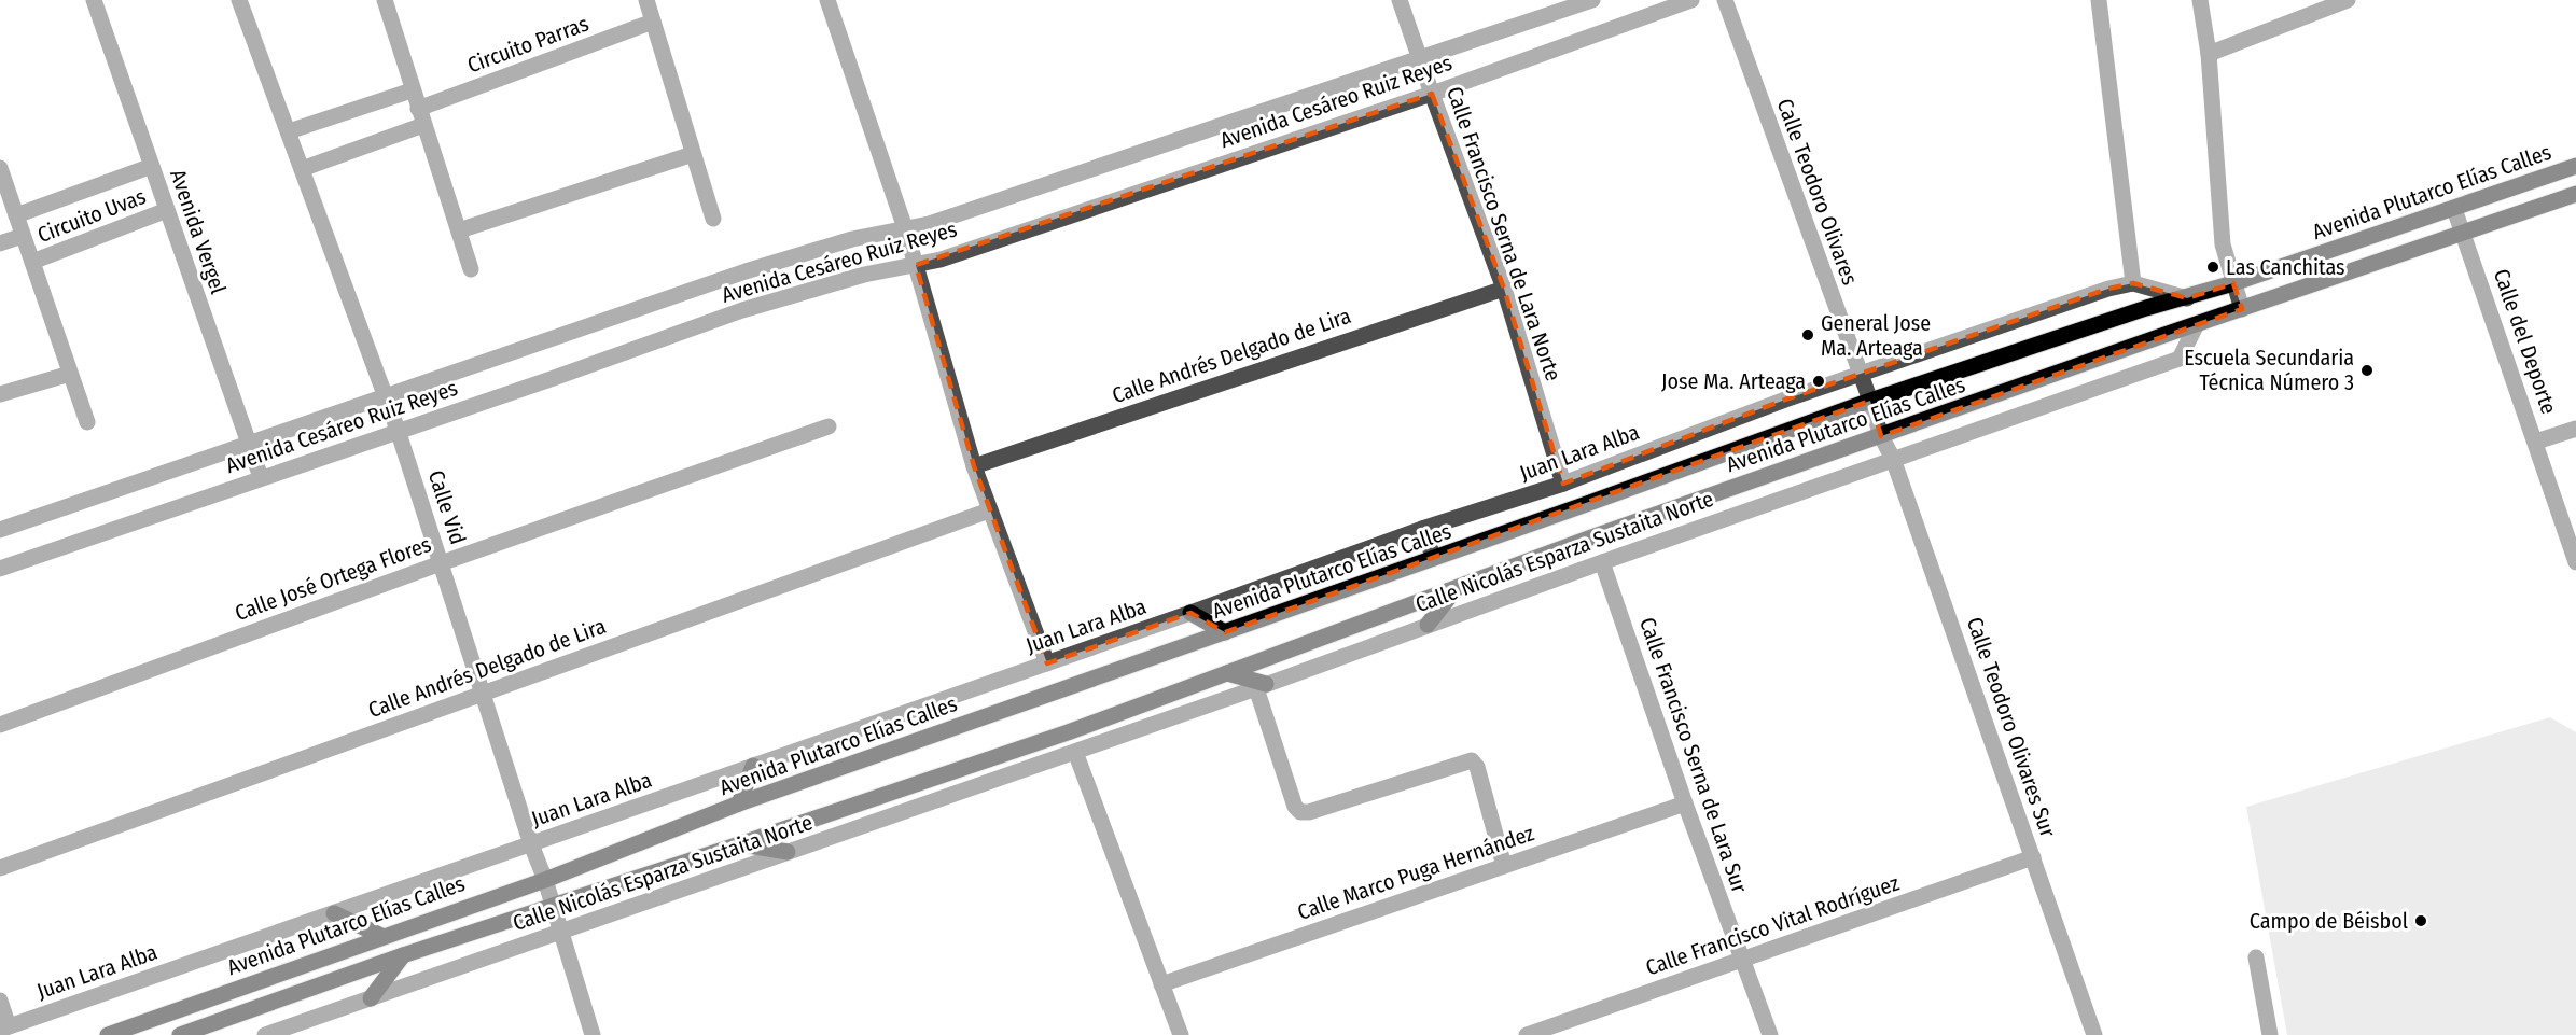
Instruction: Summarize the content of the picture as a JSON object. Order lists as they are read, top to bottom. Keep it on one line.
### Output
{"streets":{"main road":["Avenida Plutarco Elías Calles"],"street":["Circuito Parras","Avenida Cesáreo Ruiz Reyes","Calle Teodoro Olivares","Circuito Uvas","Avenida Vergel","Calle Francisco Serna de Lara Norte","Calle del Deporte","Calle Andrés Delgado de Lira","Juan Lara Alba","Calle Vid","Calle Nicolás Esparza Sustaita Norte","Calle José Ortega Flores","Calle Teodoro Olivares Sur","Calle Francisco Serna de Lara Sur","Calle Marco Puga Hernández","Calle Francisco Vital Rodríguez"]},"crossings":[["Avenida Cesáreo Ruiz Reyes","Avenida Vergel"],["Avenida Cesáreo Ruiz Reyes","Calle Francisco Serna de Lara Norte"],["Avenida Cesáreo Ruiz Reyes","Calle Vid"],["Calle Teodoro Olivares","Avenida Plutarco Elías Calles"],["Calle Teodoro Olivares","Juan Lara Alba"],["Calle Teodoro Olivares","Calle Teodoro Olivares Sur"],["Avenida Plutarco Elías Calles","Calle del Deporte"],["Avenida Plutarco Elías Calles","Juan Lara Alba"],["Avenida Plutarco Elías Calles","Calle Vid"],["Avenida Plutarco Elías Calles","Calle Nicolás Esparza Sustaita Norte"],["Avenida Plutarco Elías Calles","Calle Teodoro Olivares Sur"],["Circuito Uvas","Avenida Vergel"],["Calle Francisco Serna de Lara Norte","Calle Andrés Delgado de Lira"],["Calle Francisco Serna de Lara Norte","Juan Lara Alba"],["Calle Andrés Delgado de Lira","Calle Vid"],["Juan Lara Alba","Calle Vid"],["Calle Vid","Calle Nicolás Esparza Sustaita Norte"],["Calle Vid","Calle José Ortega Flores"],["Calle Nicolás Esparza Sustaita Norte","Calle Teodoro Olivares Sur"],["Calle Nicolás Esparza Sustaita Norte","Calle Francisco Serna de Lara Sur"],["Calle Teodoro Olivares Sur","Calle Francisco Vital Rodríguez"],["Calle Francisco Serna de Lara Sur","Calle Marco Puga Hernández"],["Calle Francisco Serna de Lara Sur","Calle Francisco Vital Rodríguez"]],"places":["Las Canchitas","General Jose Ma. Arteaga","Escuela Secundaria Técnica Número 3","Jose Ma. Arteaga","Campo de Béisbol"]}
